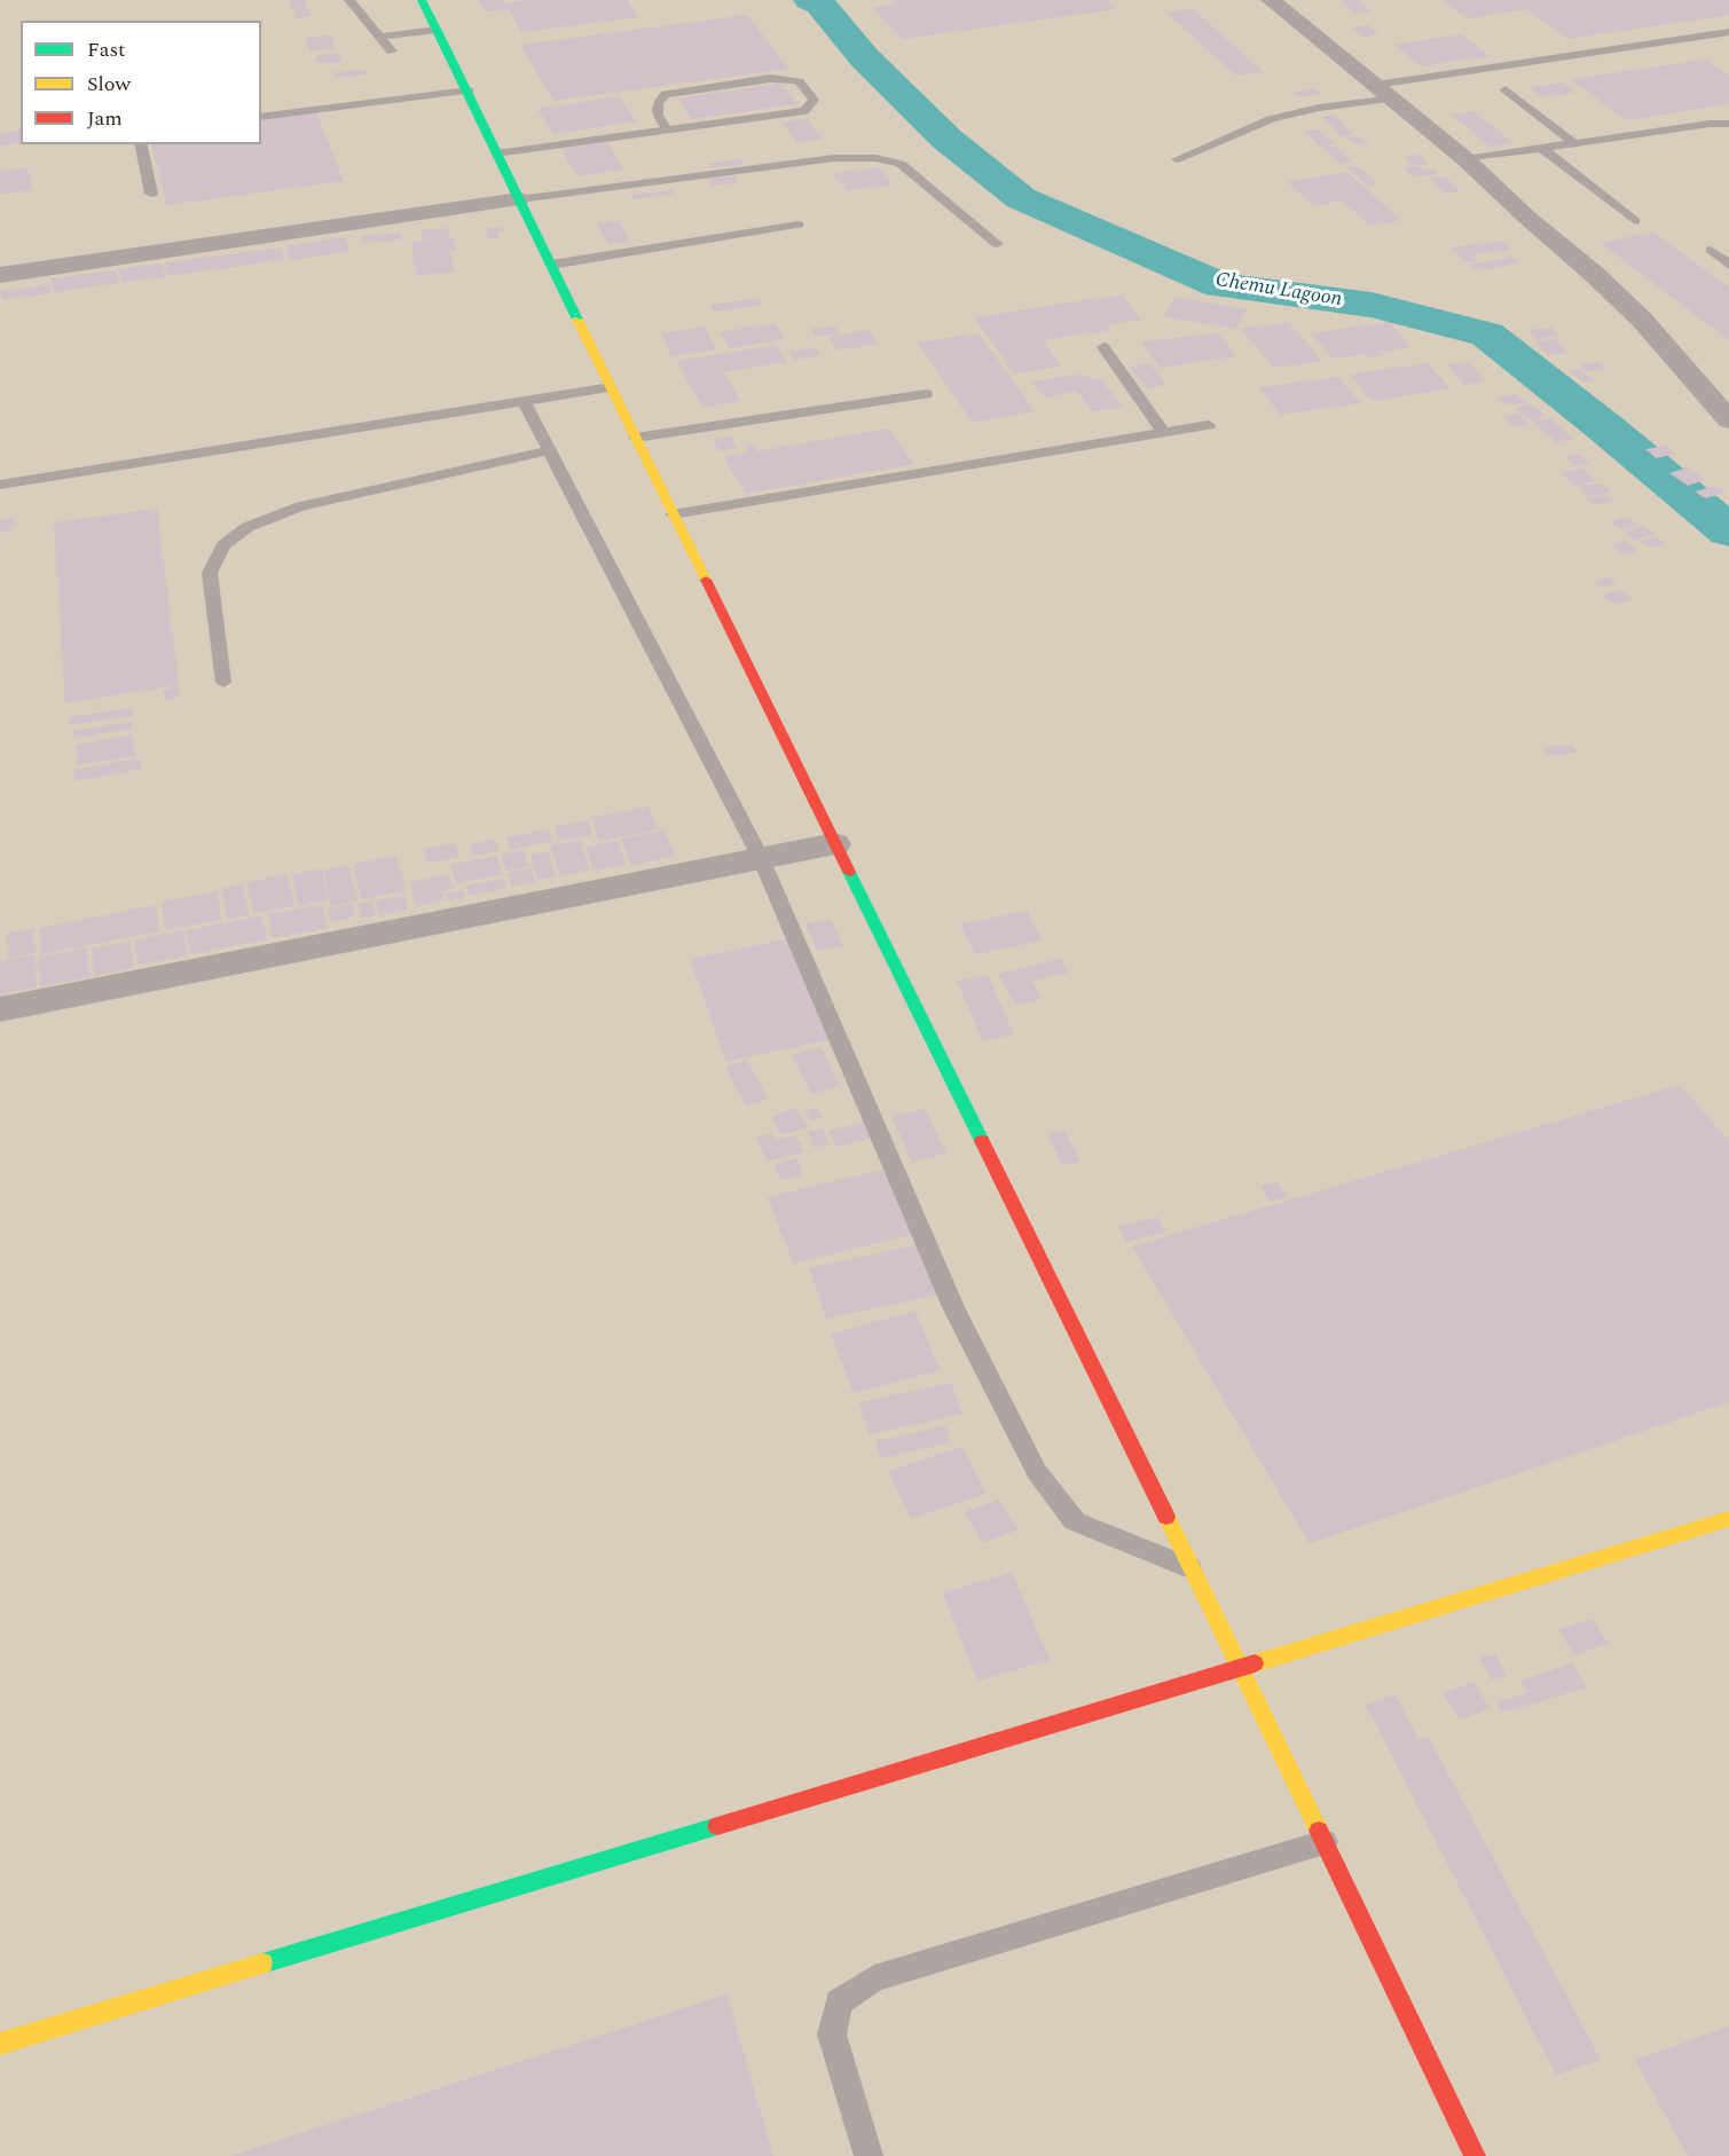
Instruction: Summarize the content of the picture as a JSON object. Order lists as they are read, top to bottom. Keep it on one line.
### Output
{"water":["Chemu Lagoon"],"legend":["Fast","Slow","Jam"]}
